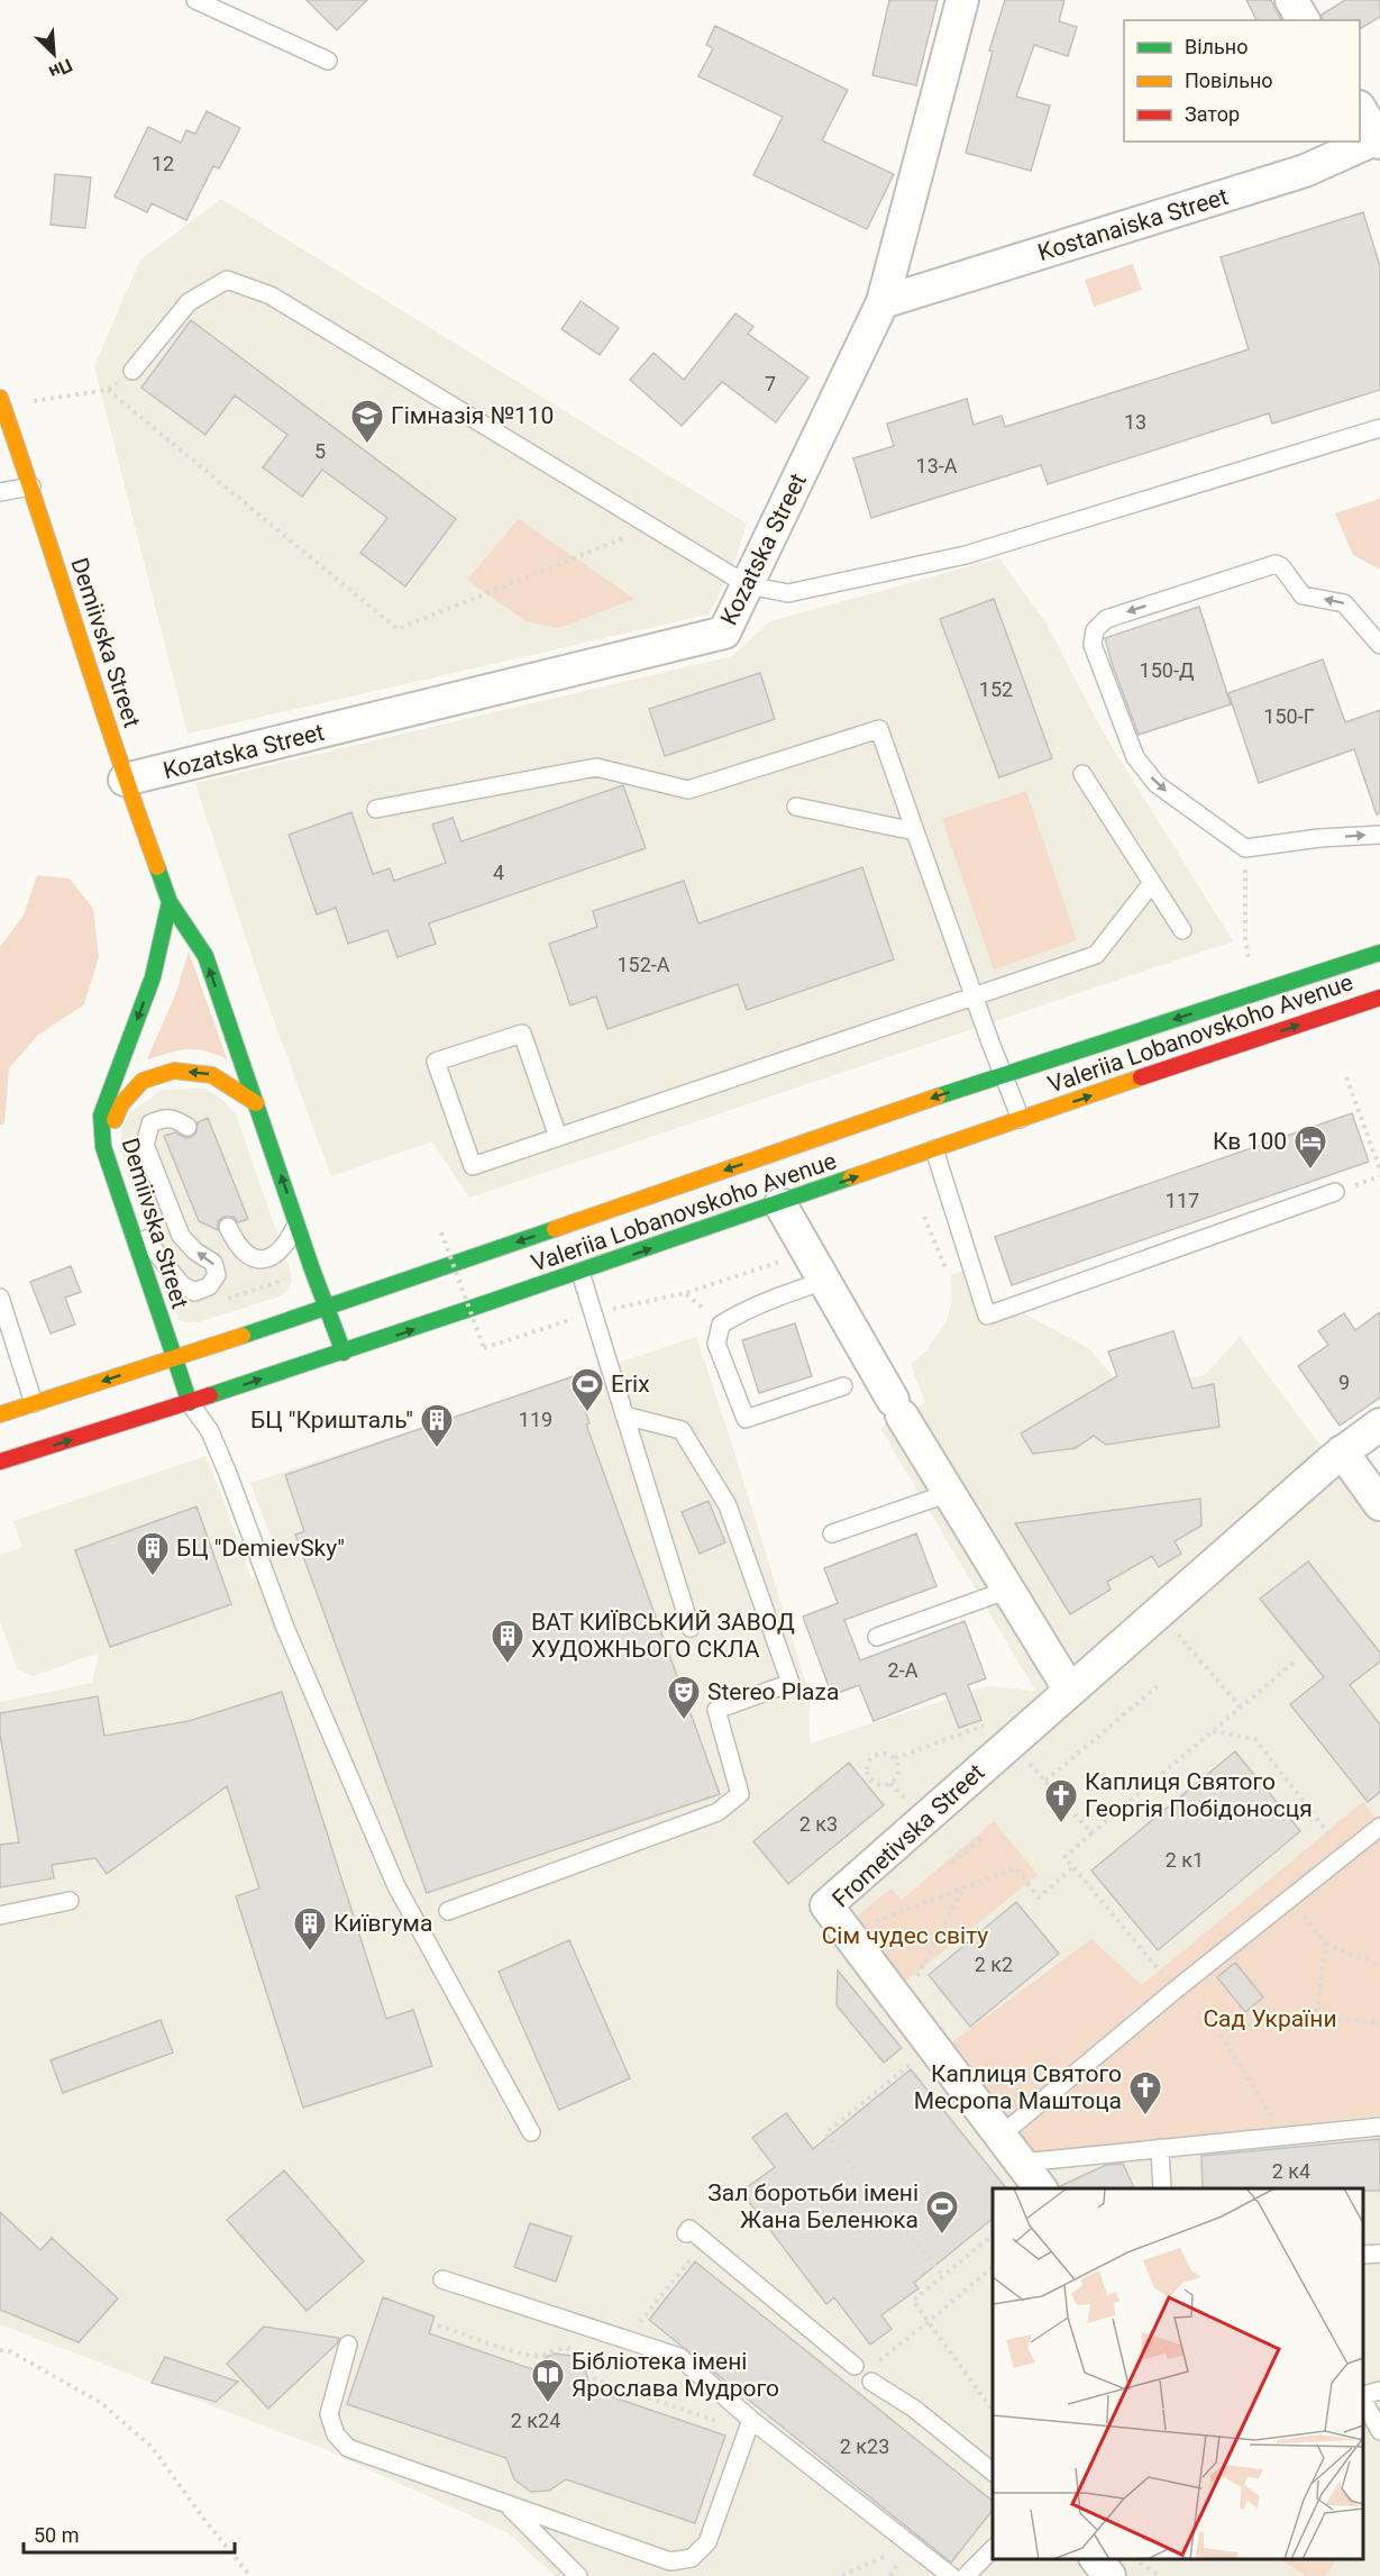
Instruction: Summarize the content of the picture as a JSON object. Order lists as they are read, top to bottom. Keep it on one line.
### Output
{"streets":{"main road":["Demiivska Street","Valeriia Lobanovskoho Avenue"],"street":["Kostanaiska Street","Kozatska Street","Frometivska Street"]},"crossings":[["Kostanaiska Street","Kozatska Street"],["Kozatska Street","Demiivska Street"],["Demiivska Street","Valeriia Lobanovskoho Avenue"]],"parks":["Сім чудес світу","Сад України"],"places":{"school or university":["Гімназія №110"],"hotel":["Кв 100"],"sports":["Erix","Зал боротьби імені Жана Беленюка"],"building":["БЦ \"Кришталь\"","БЦ \"DemievSky\"","ВАТ КИЇВСЬКИЙ ЗАВОД ХУДОЖНЬОГО СКЛА","Київгума"],"theatre":["Stereo Plaza"],"church":["Каплиця Святого Георгія Побідоносця","Каплиця Святого Месропа Маштоца"],"library":["Бібліотека імені Ярослава Мудрого"]},"house_numbers":["12","7","13","5","13-А","150-Д","152","150-Г","4","152-А","117","9","119","2-А","2 к3","2 к1","2 к2","2 к4","2 к24","2 к23"],"legend":["Вільно","Повільно","Затор"],"scale_bar":"50 m","north":"bottom right"}
